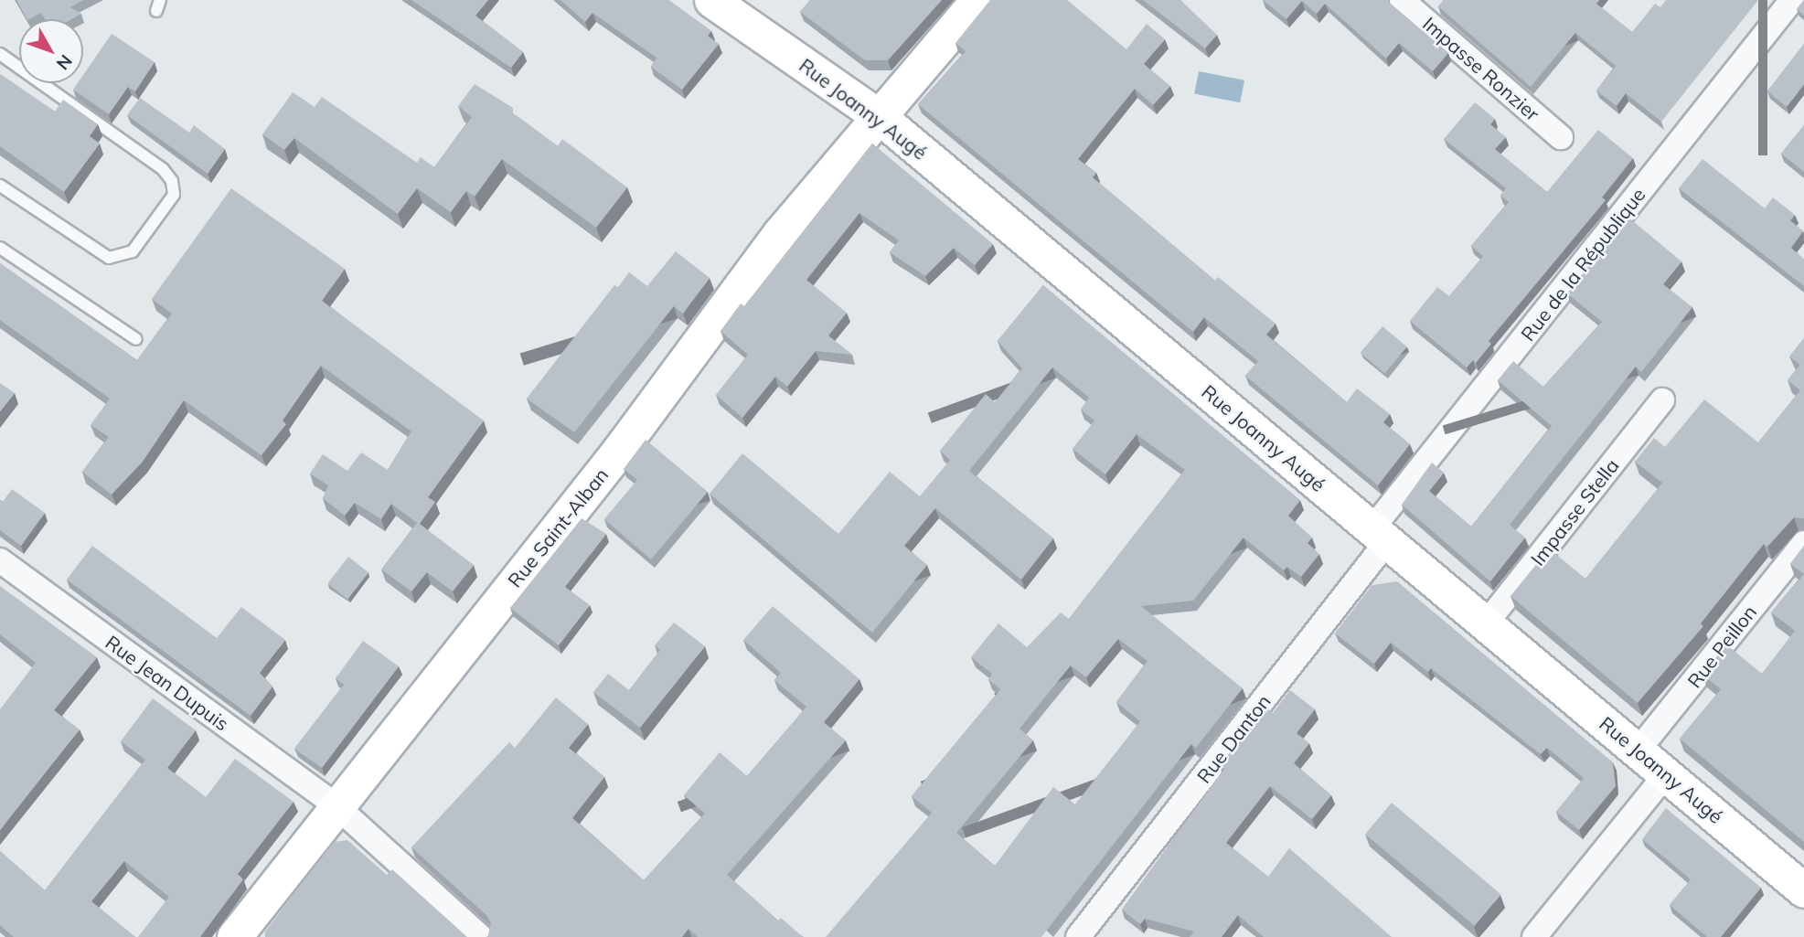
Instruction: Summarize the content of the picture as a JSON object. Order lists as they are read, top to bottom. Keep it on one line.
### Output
{"streets":{"street":["Impasse Ronzier","Rue Joanny Augé","Rue de la République","Impasse Stella","Rue Saint-Alban","Rue Peillon","Rue Jean Dupuis","Rue Danton"]},"crossings":[["Rue Joanny Augé","Rue de la République"],["Rue Joanny Augé","Impasse Stella"],["Rue Joanny Augé","Rue Saint-Alban"],["Rue Joanny Augé","Rue Peillon"],["Rue Joanny Augé","Rue Danton"],["Rue de la République","Rue Danton"],["Rue Saint-Alban","Rue Jean Dupuis"]],"north":"bottom right"}
